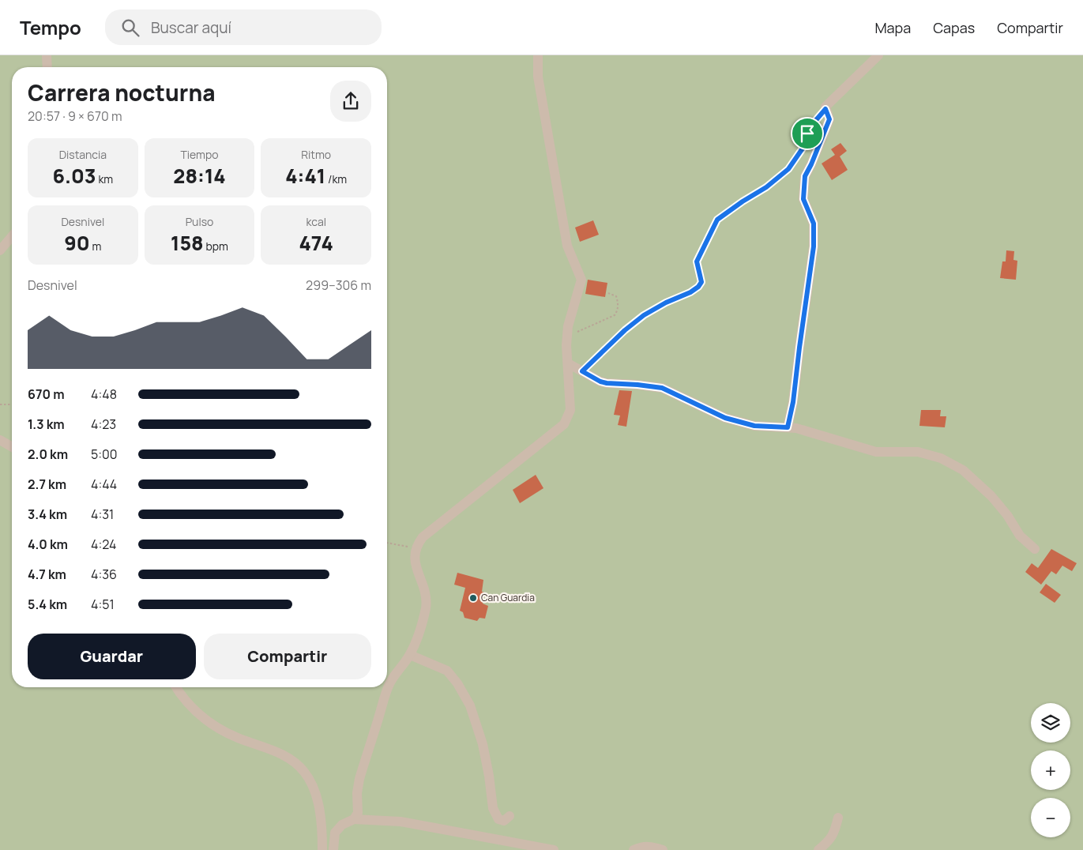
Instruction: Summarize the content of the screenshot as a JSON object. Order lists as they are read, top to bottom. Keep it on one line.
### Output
{"places":["Can Guardia"],"page":{"header":"Tempo","search":"Buscar aquí","nav":["Mapa","Capas","Compartir"],"heading":["Carrera nocturna","20:57 · 9 × 670 m"],"stats":[["Distancia","6.03 km"],["Tiempo","28:14"],["Ritmo","4:41 /km"],["Desnivel","90 m"],["Pulso","158 bpm"],["kcal","474"]],"chart":["Desnivel","299–306 m"],"list":[{"name":"670 m","note":"4:48"},{"name":"1.3 km","note":"4:23"},{"name":"2.0 km","note":"5:00"},{"name":"2.7 km","note":"4:44"},{"name":"3.4 km","note":"4:31"},{"name":"4.0 km","note":"4:24"},{"name":"4.7 km","note":"4:36"},{"name":"5.4 km","note":"4:51"}],"buttons":["Guardar","Compartir"],"map_buttons":["+","−"]}}
